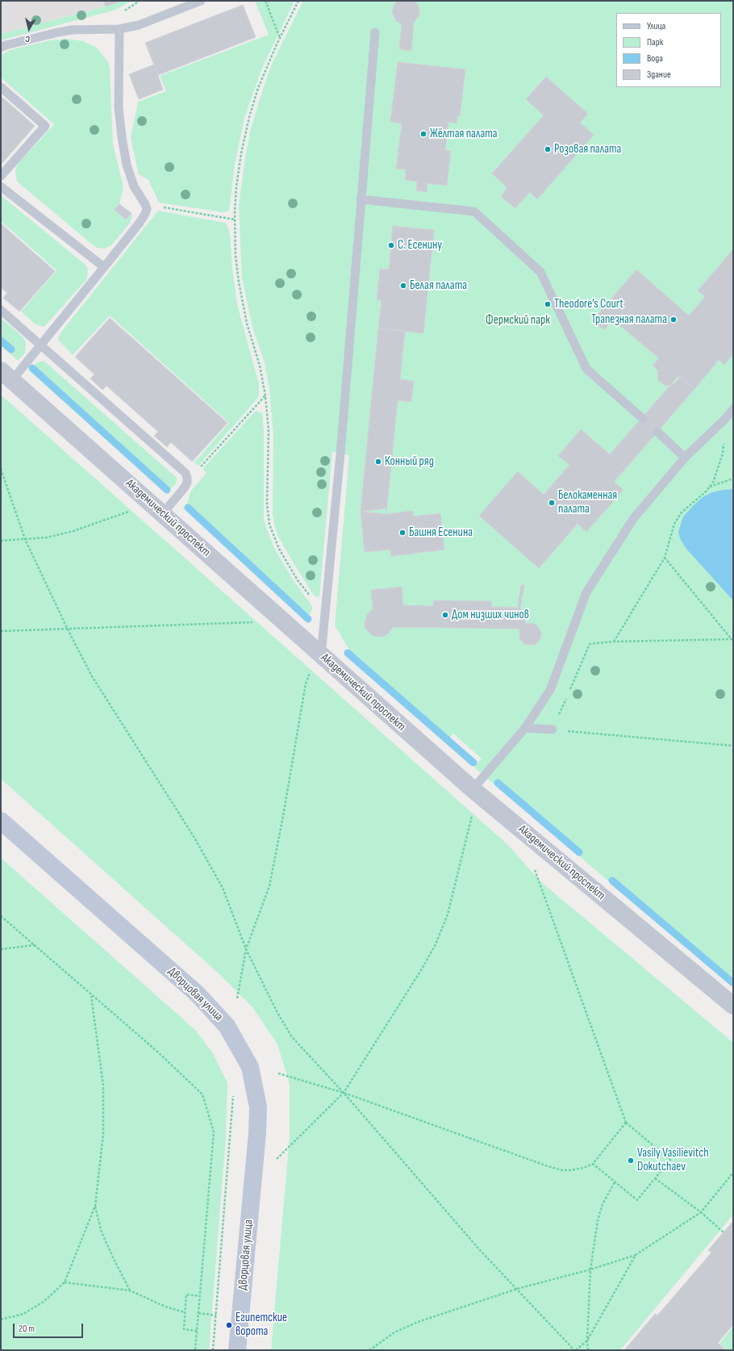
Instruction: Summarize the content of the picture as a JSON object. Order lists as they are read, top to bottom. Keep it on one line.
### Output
{"streets":{"main road":["Дворцовая улица"],"street":["Академический проспект"]},"parks":["Фермский парк"],"places":["Жёлтая палата","Розовая палата","С. Есенину","Белая палата","Theodore’s Court","Трапезная палата","Конный ряд","Белокаменная палата","Башня Есенина","Дом низших чинов","Vasily Vasilievitch Dokutchaev","Египетские ворота"],"legend":["Улица","Парк","Вода","Здание"],"scale_bar":"20 m","north":"bottom"}
